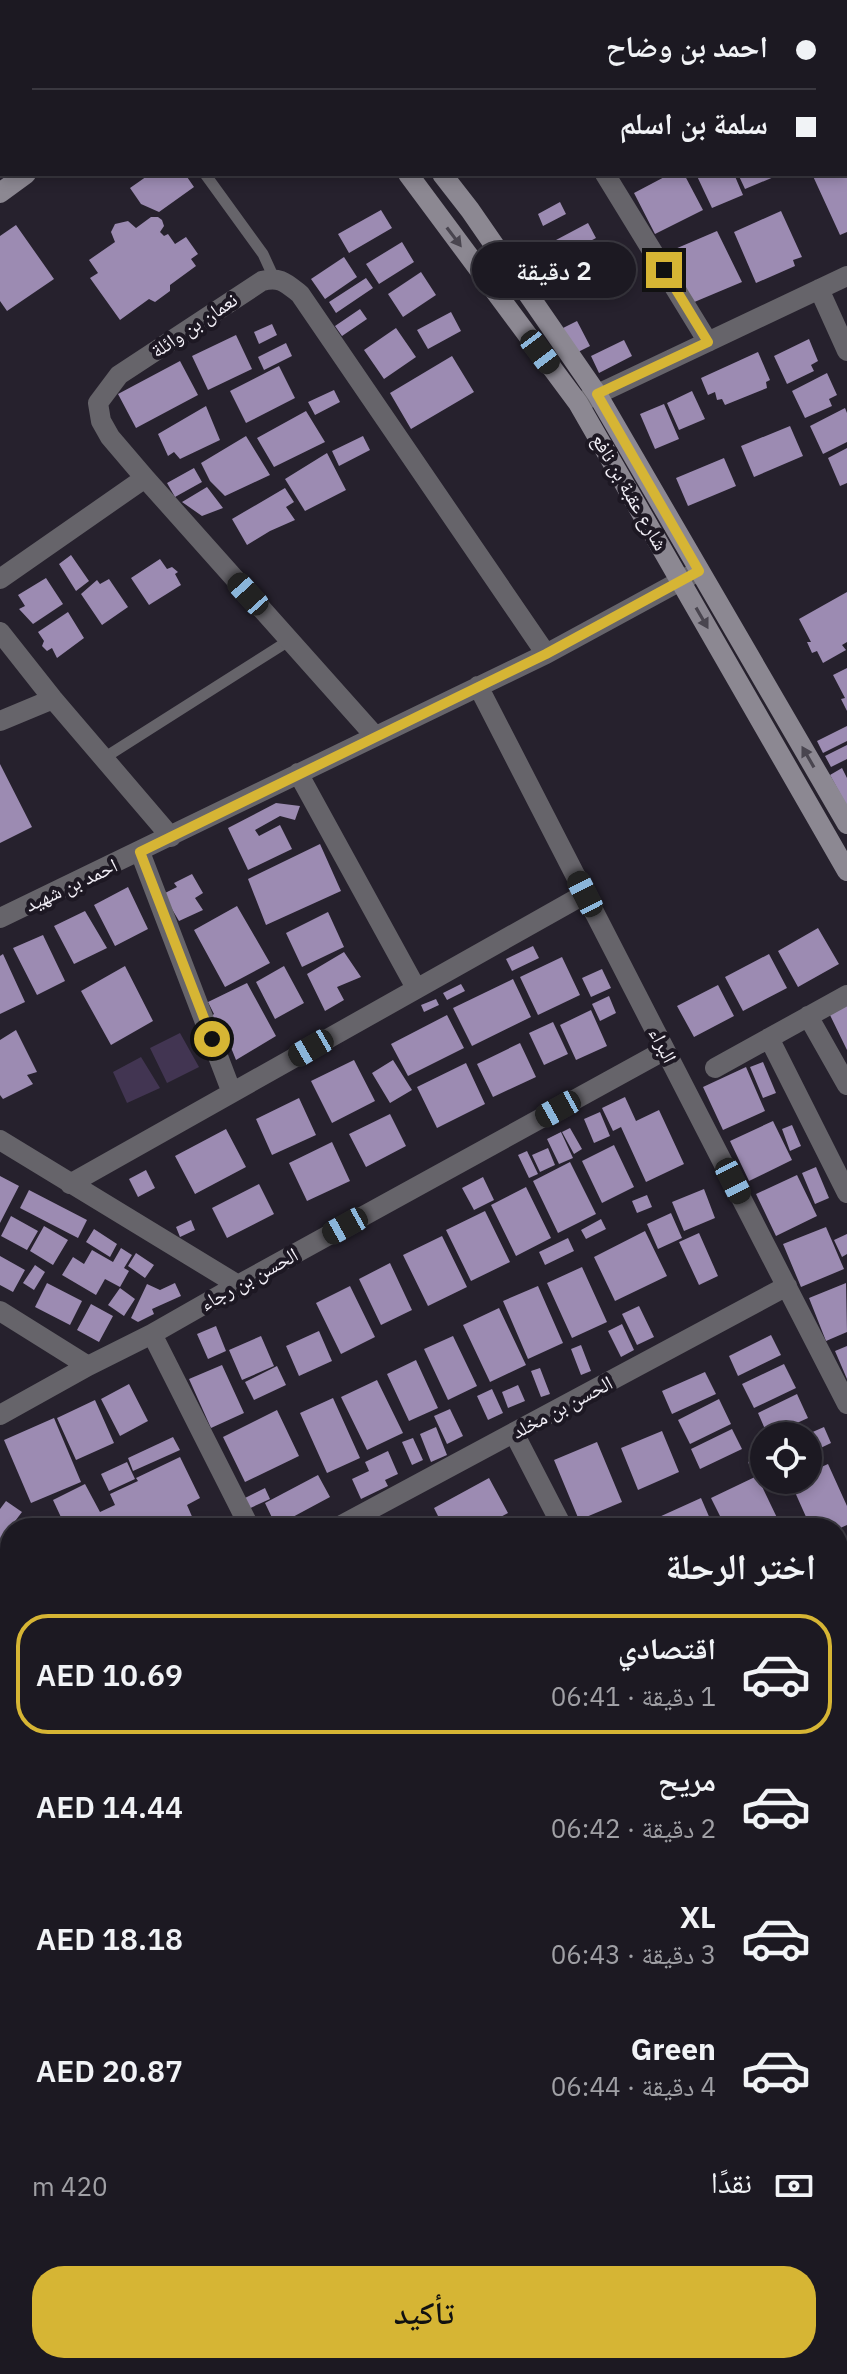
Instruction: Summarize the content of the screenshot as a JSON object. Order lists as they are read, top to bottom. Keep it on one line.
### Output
{"streets":{"street":["نعمان بن وائلة","شارع عقبة بن نافع","احمد بن شهيد","البراء","الحسن بن رجاء","الحسن بن مخلد"]},"crossings":[["نعمان بن وائلة","احمد بن شهيد"],["شارع عقبة بن نافع","احمد بن شهيد"],["احمد بن شهيد","البراء"],["البراء","الحسن بن رجاء"],["البراء","الحسن بن مخلد"]],"page":{"banner":["احمد بن وضاح","سلمة بن اسلم"],"bubble":"2 دقيقة","heading":"اختر الرحلة","list":[{"name":"اقتصادي","note":"1 دقيقة · 06:41","value":"AED 10.69"},{"name":"مريح","note":"2 دقيقة · 06:42","value":"AED 14.44"},{"name":"XL","note":"3 دقيقة · 06:43","value":"AED 18.18"},{"name":"Green","note":"4 دقيقة · 06:44","value":"AED 20.87"}],"pay":["نقدًا","420 m"],"buttons":"تأكيد"}}
